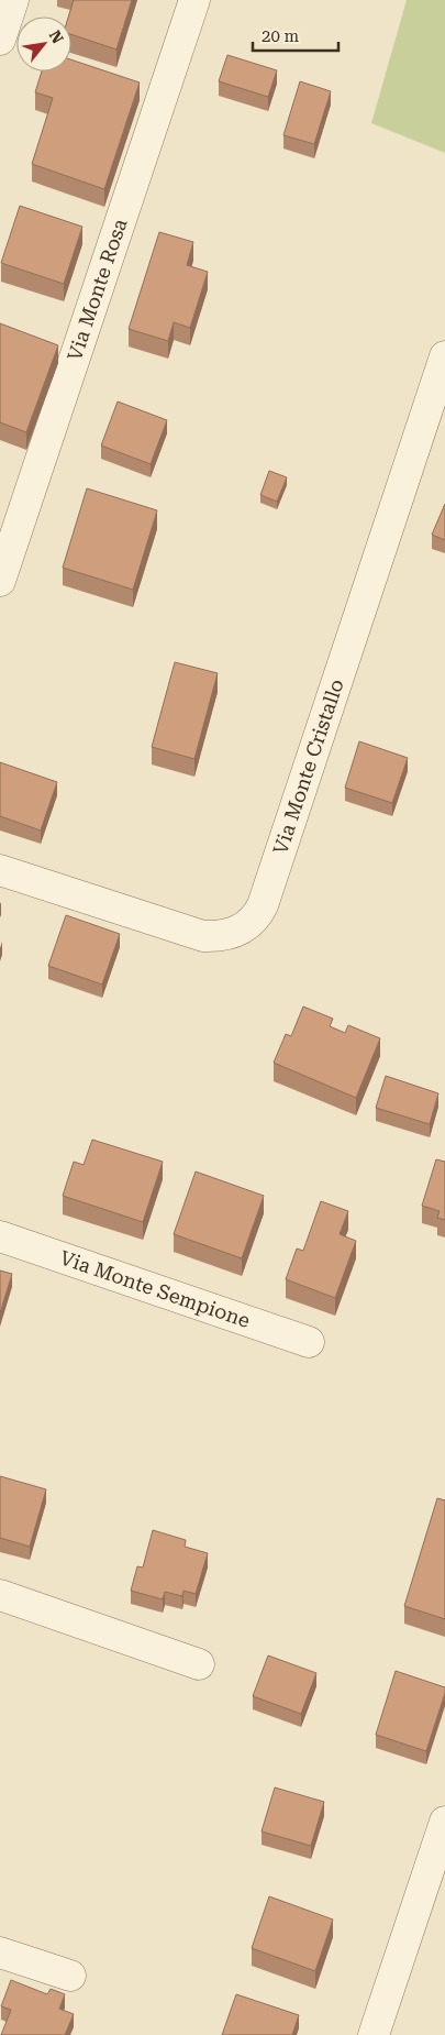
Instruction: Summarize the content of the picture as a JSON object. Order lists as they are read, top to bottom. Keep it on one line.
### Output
{"streets":{"street":["Via Monte Rosa","Via Monte Cristallo","Via Monte Sempione"]},"scale_bar":"20 m","north":"top right"}
